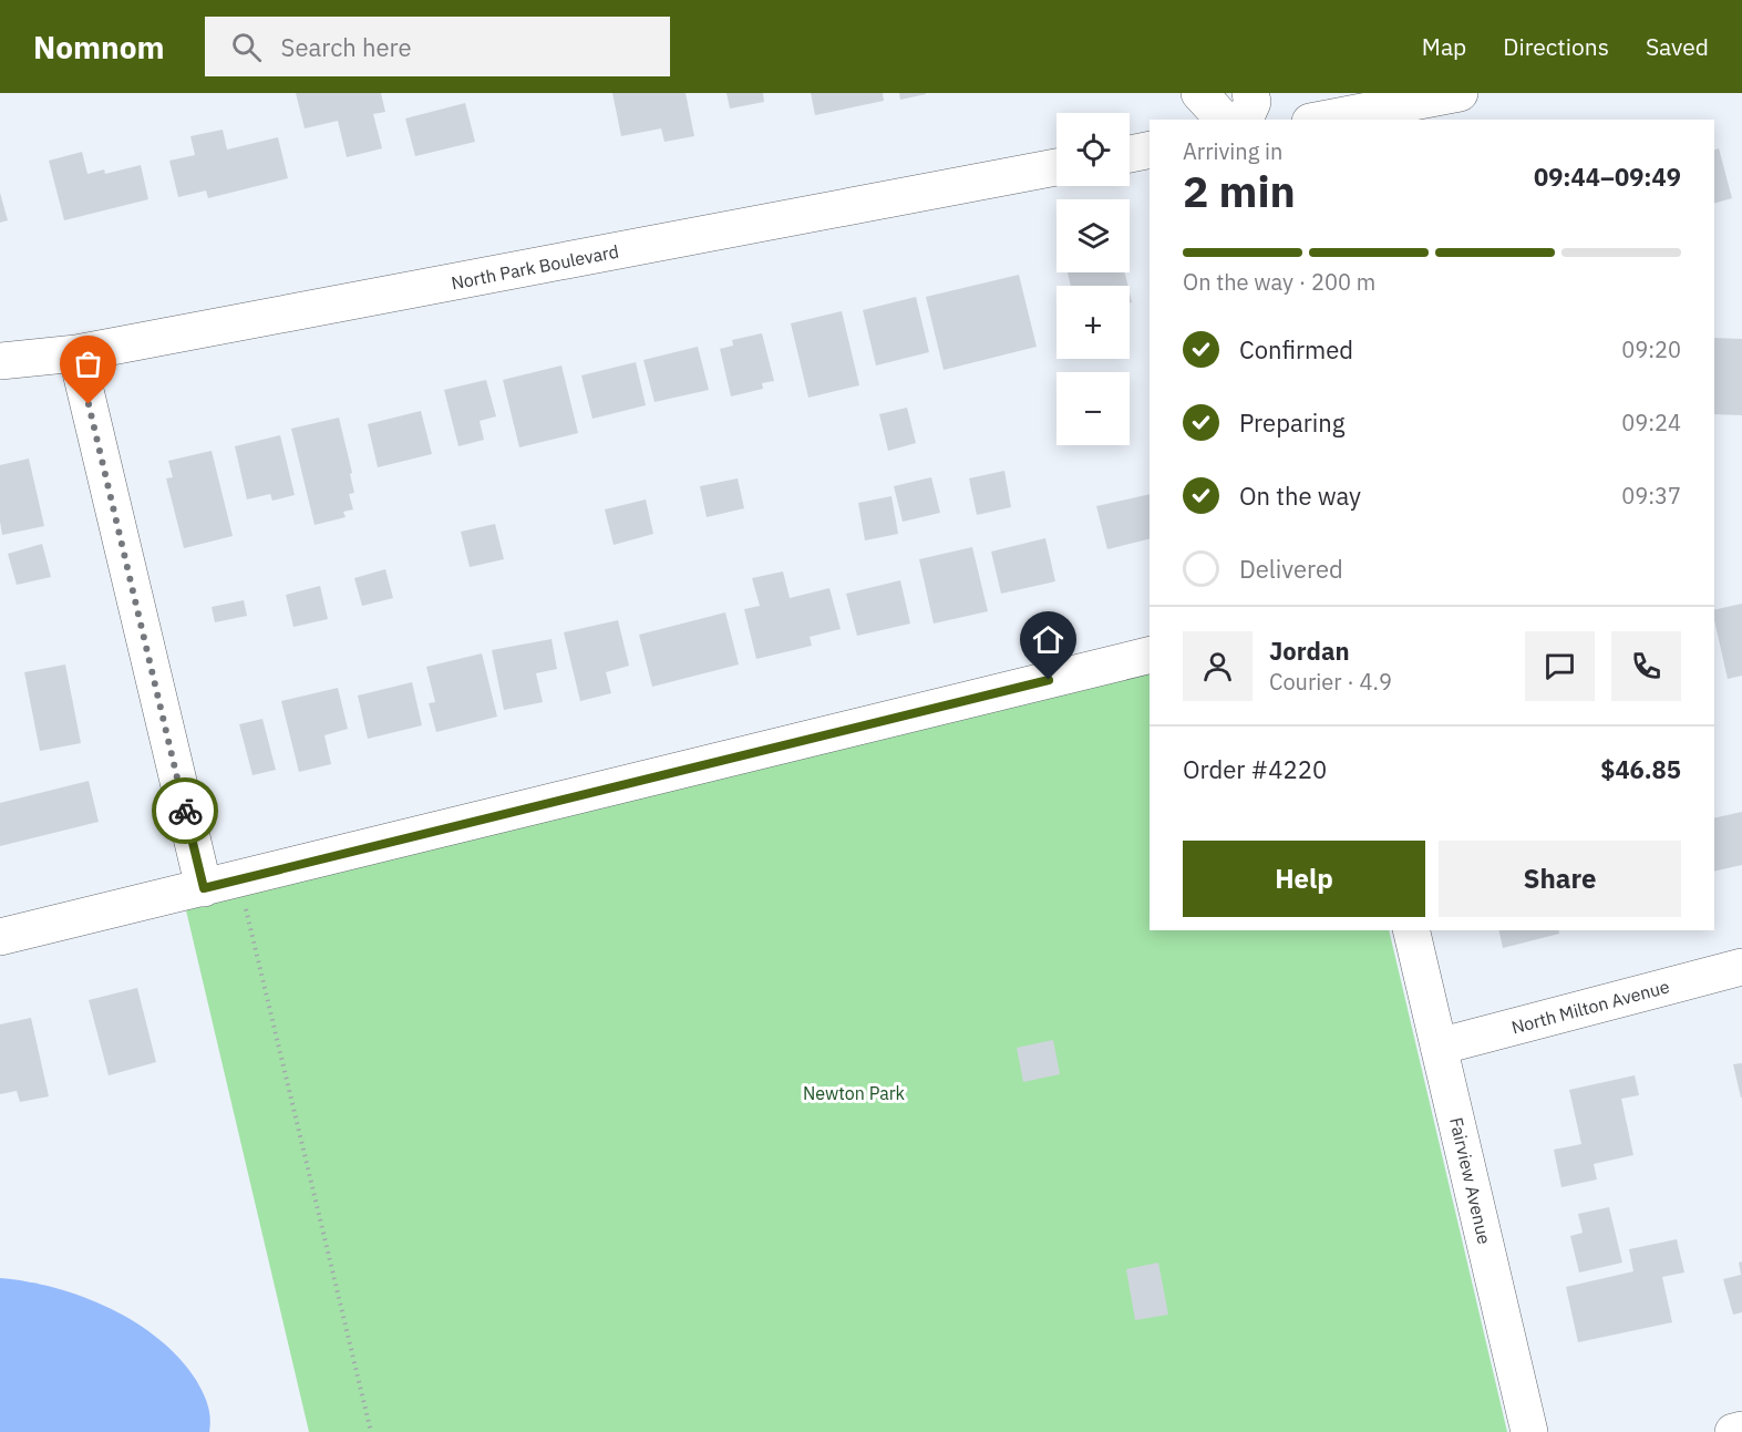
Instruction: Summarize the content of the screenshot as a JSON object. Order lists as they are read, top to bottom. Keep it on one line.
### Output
{"streets":{"street":["North Park Boulevard","North Milton Avenue","Fairview Avenue"]},"crossings":[["North Milton Avenue","Fairview Avenue"]],"parks":["Newton Park"],"page":{"header":"Nomnom","search":"Search here","nav":["Map","Directions","Saved"],"map_buttons":["+","−"],"heading":["2 min","Arriving in","09:44–09:49"],"panel":["Jordan","Courier · 4.9","Order #4220","$46.85"],"bar":"On the way · 200 m","list":[["Confirmed","09:20"],["Preparing","09:24"],["On the way","09:37"],"Delivered"],"buttons":["Help","Share"]}}
